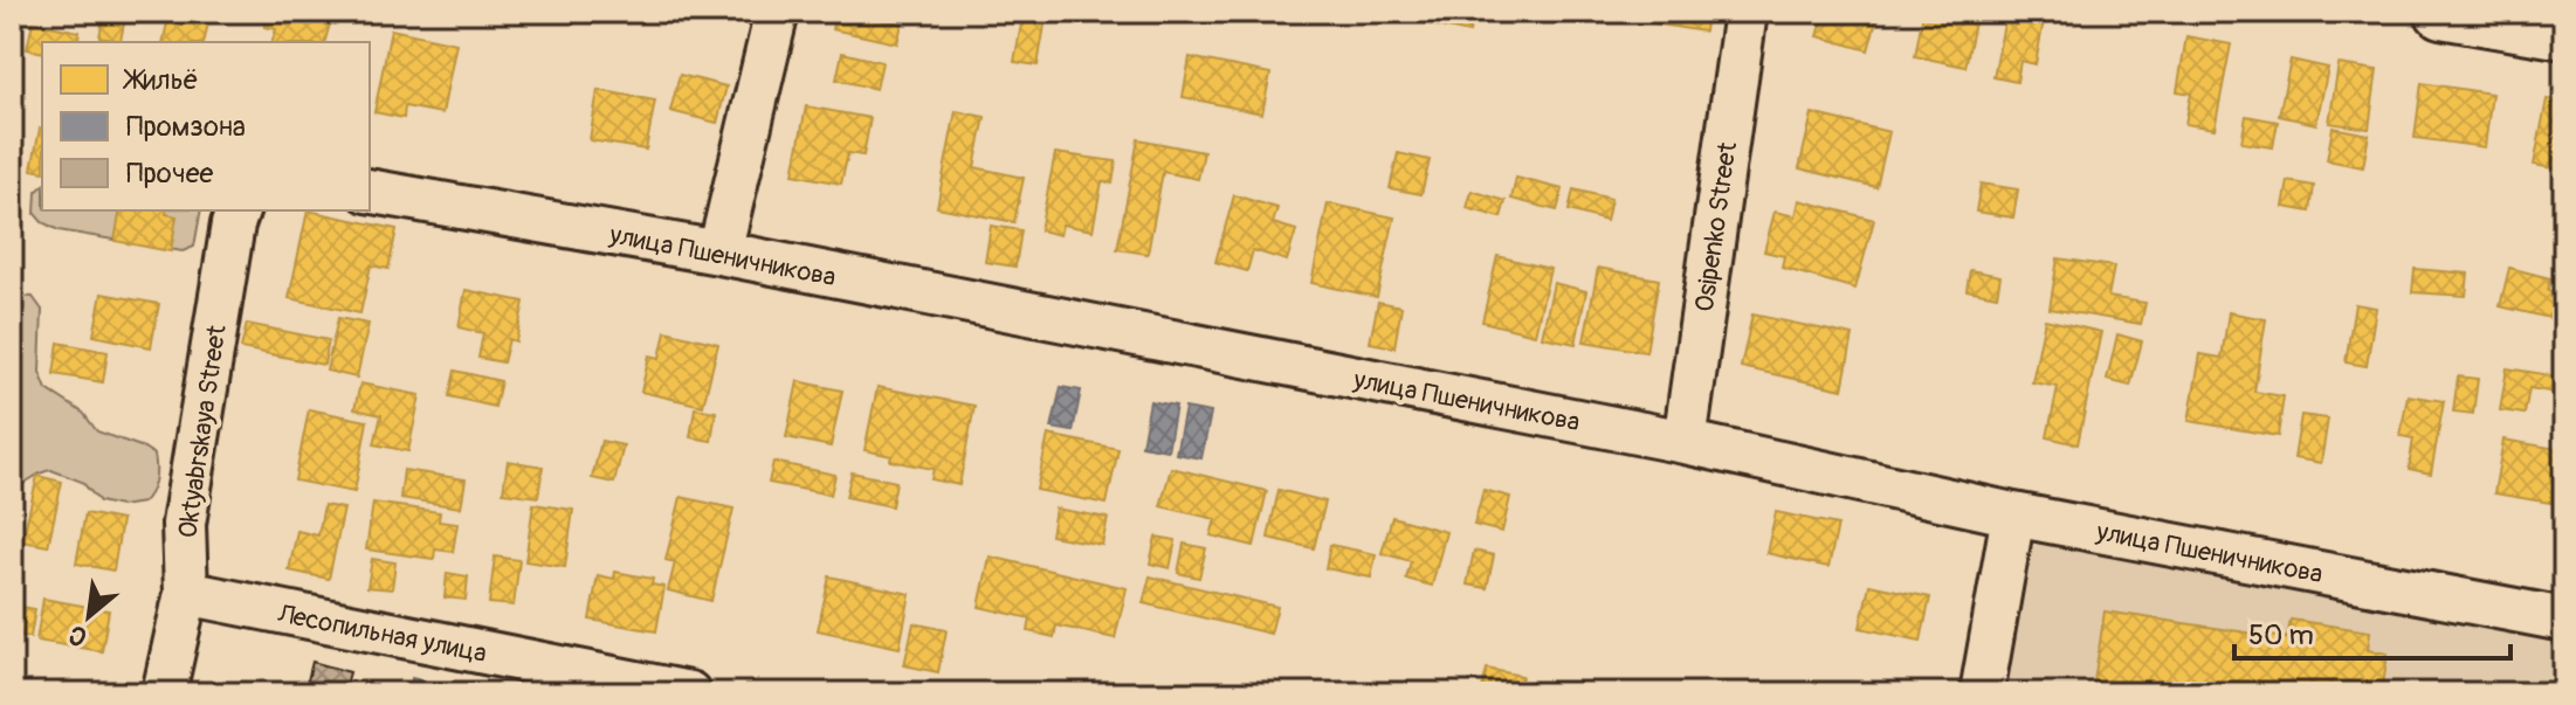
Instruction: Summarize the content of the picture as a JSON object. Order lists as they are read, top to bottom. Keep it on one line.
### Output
{"streets":{"street":["Osipenko Street","улица Пшеничникова","Oktyabrskaya Street","Лесопильная улица"]},"crossings":[["Osipenko Street","улица Пшеничникова"],["Oktyabrskaya Street","Лесопильная улица"]],"legend":["Жильё","Промзона","Прочее"],"scale_bar":"50 m","north":"bottom left"}
